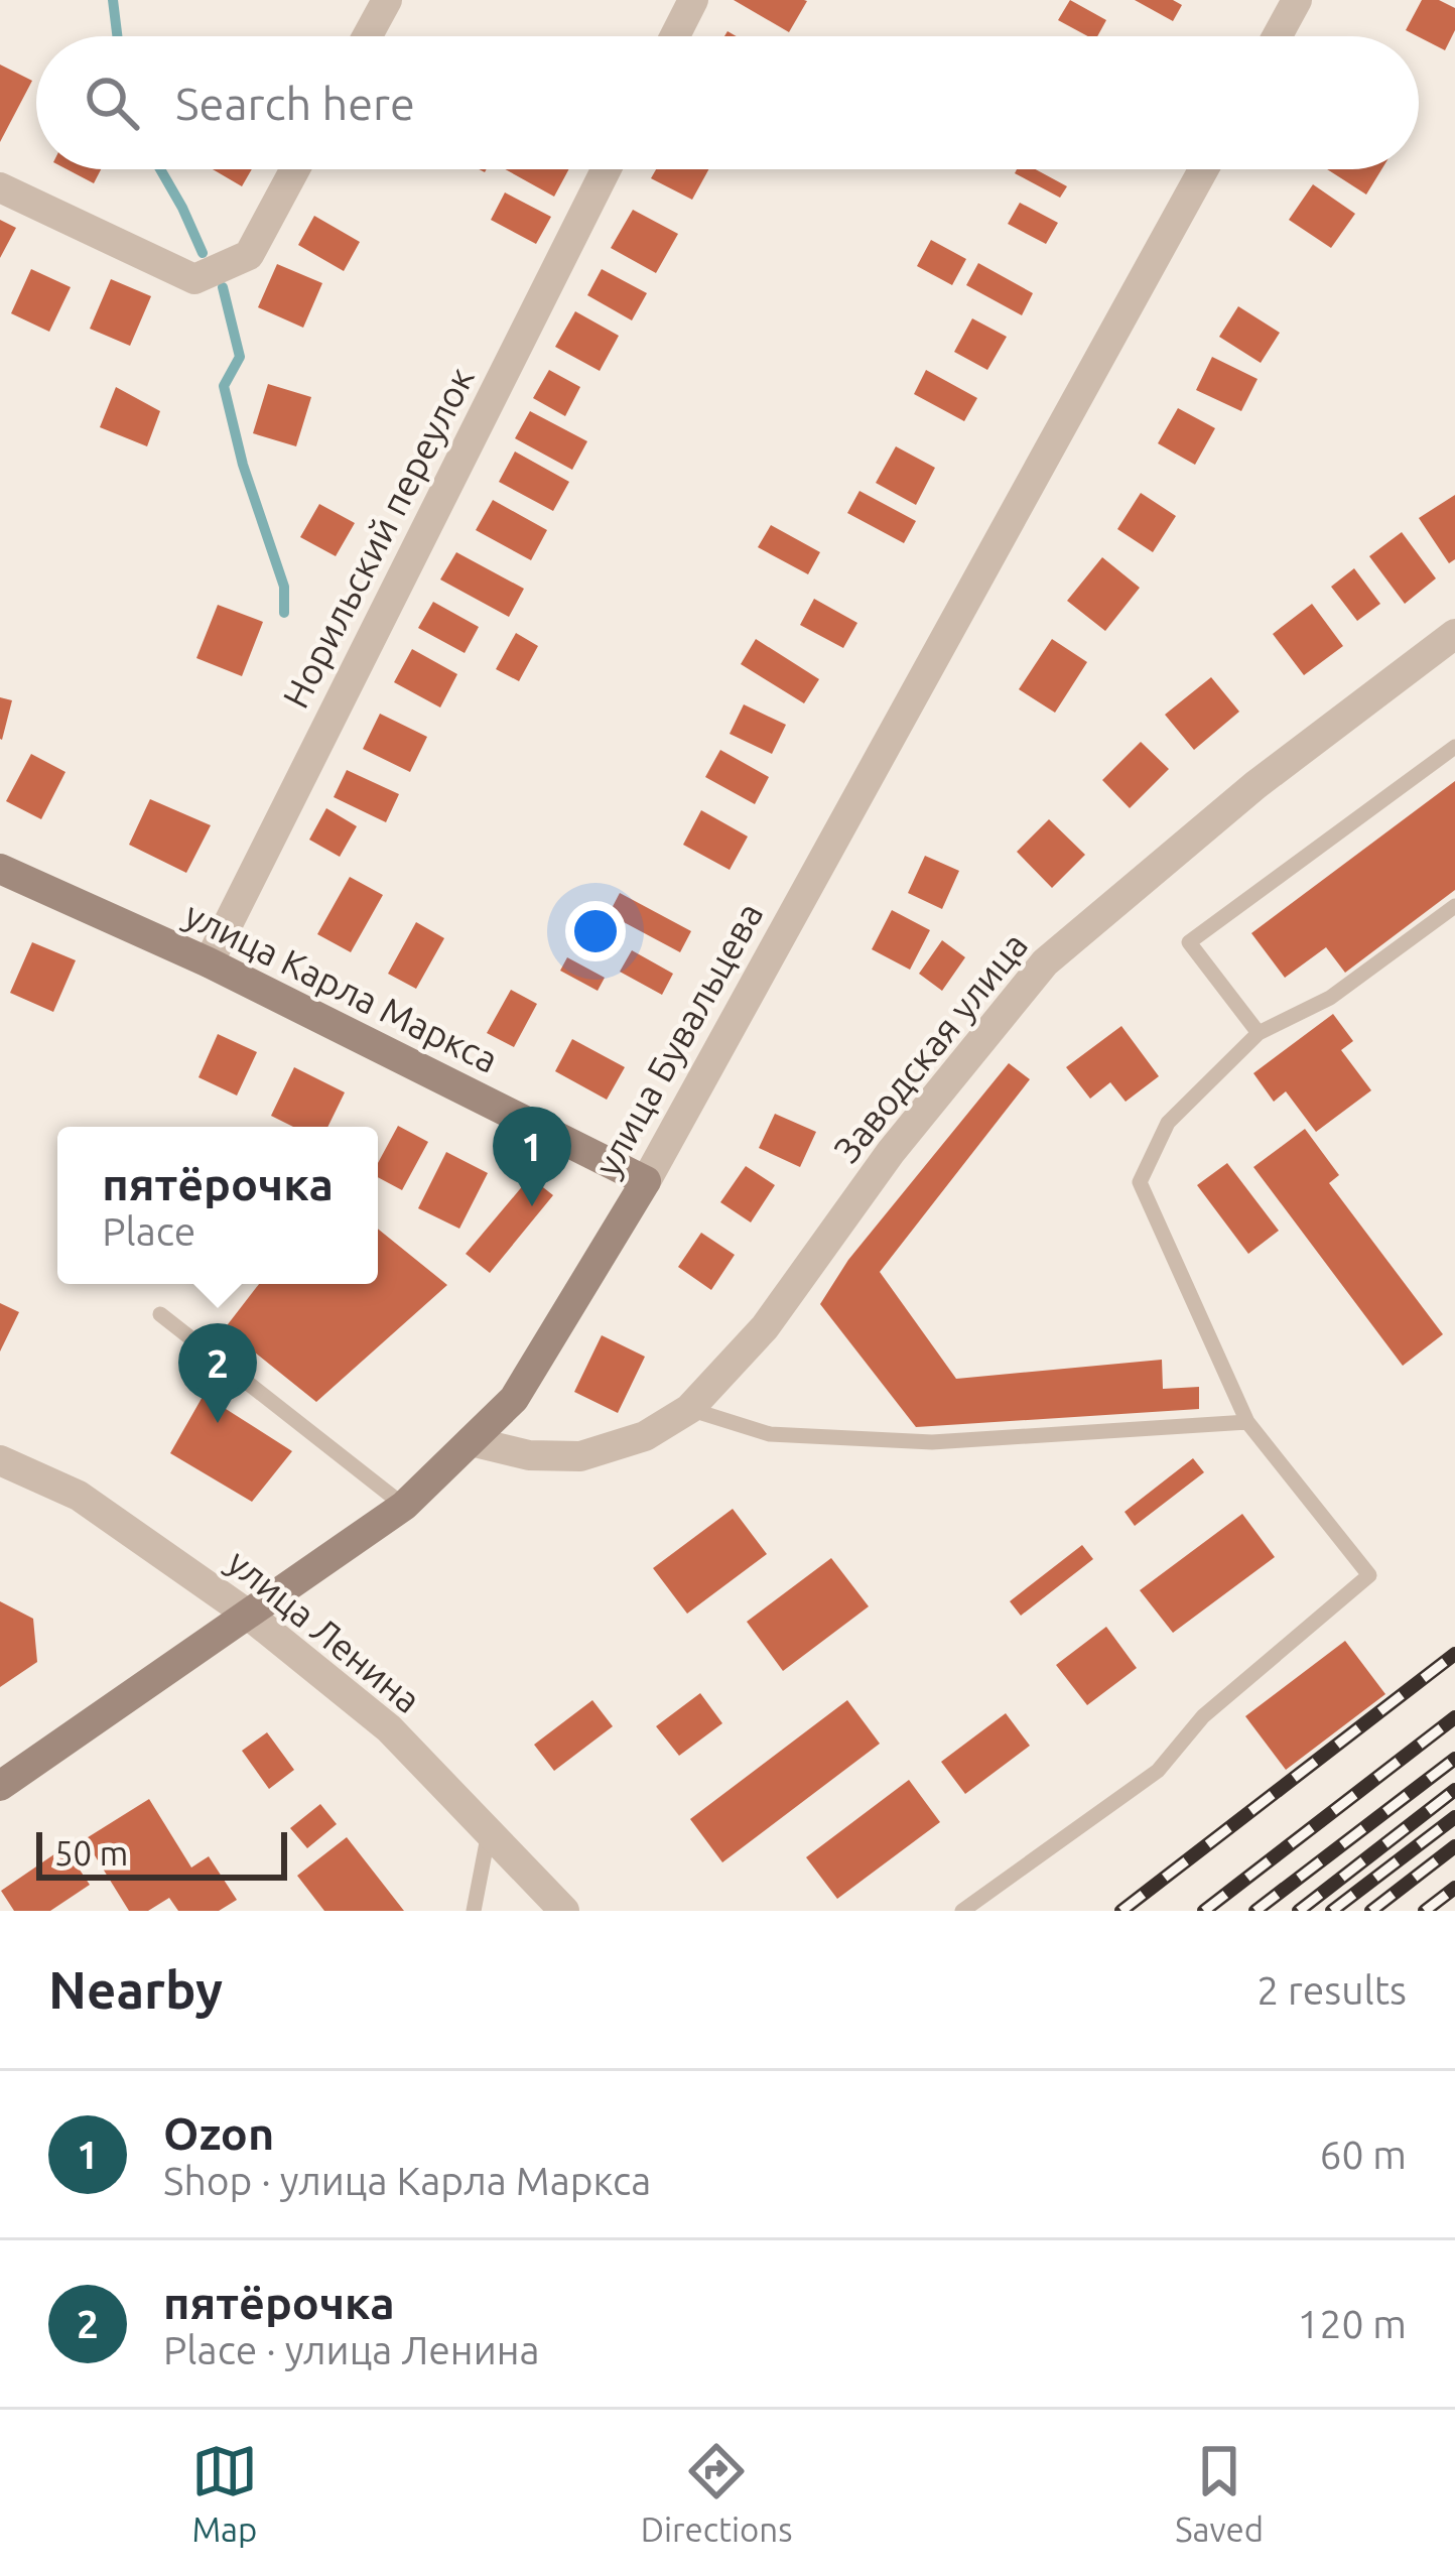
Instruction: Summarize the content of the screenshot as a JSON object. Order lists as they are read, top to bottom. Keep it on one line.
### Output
{"streets":{"main road":["улица Карла Маркса","улица Бувальцева"],"street":["Норильский переулок","Заводская улица","улица Ленина"]},"crossings":[["Норильский переулок","улица Карла Маркса"],["улица Карла Маркса","улица Бувальцева"],["улица Бувальцева","Заводская улица"],["улица Бувальцева","улица Ленина"]],"scale_bar":"50 m","page":{"search":"Search here","pins":["1","2"],"popup":["пятёрочка","Place"],"scale":"50 m","heading":["Nearby","2 results"],"list":[{"mark":"1","name":"Ozon","note":"Shop · улица Карла Маркса","value":"60 m"},{"mark":"2","name":"пятёрочка","note":"Place · улица Ленина","value":"120 m"}],"nav":["Map","Directions","Saved"]}}
